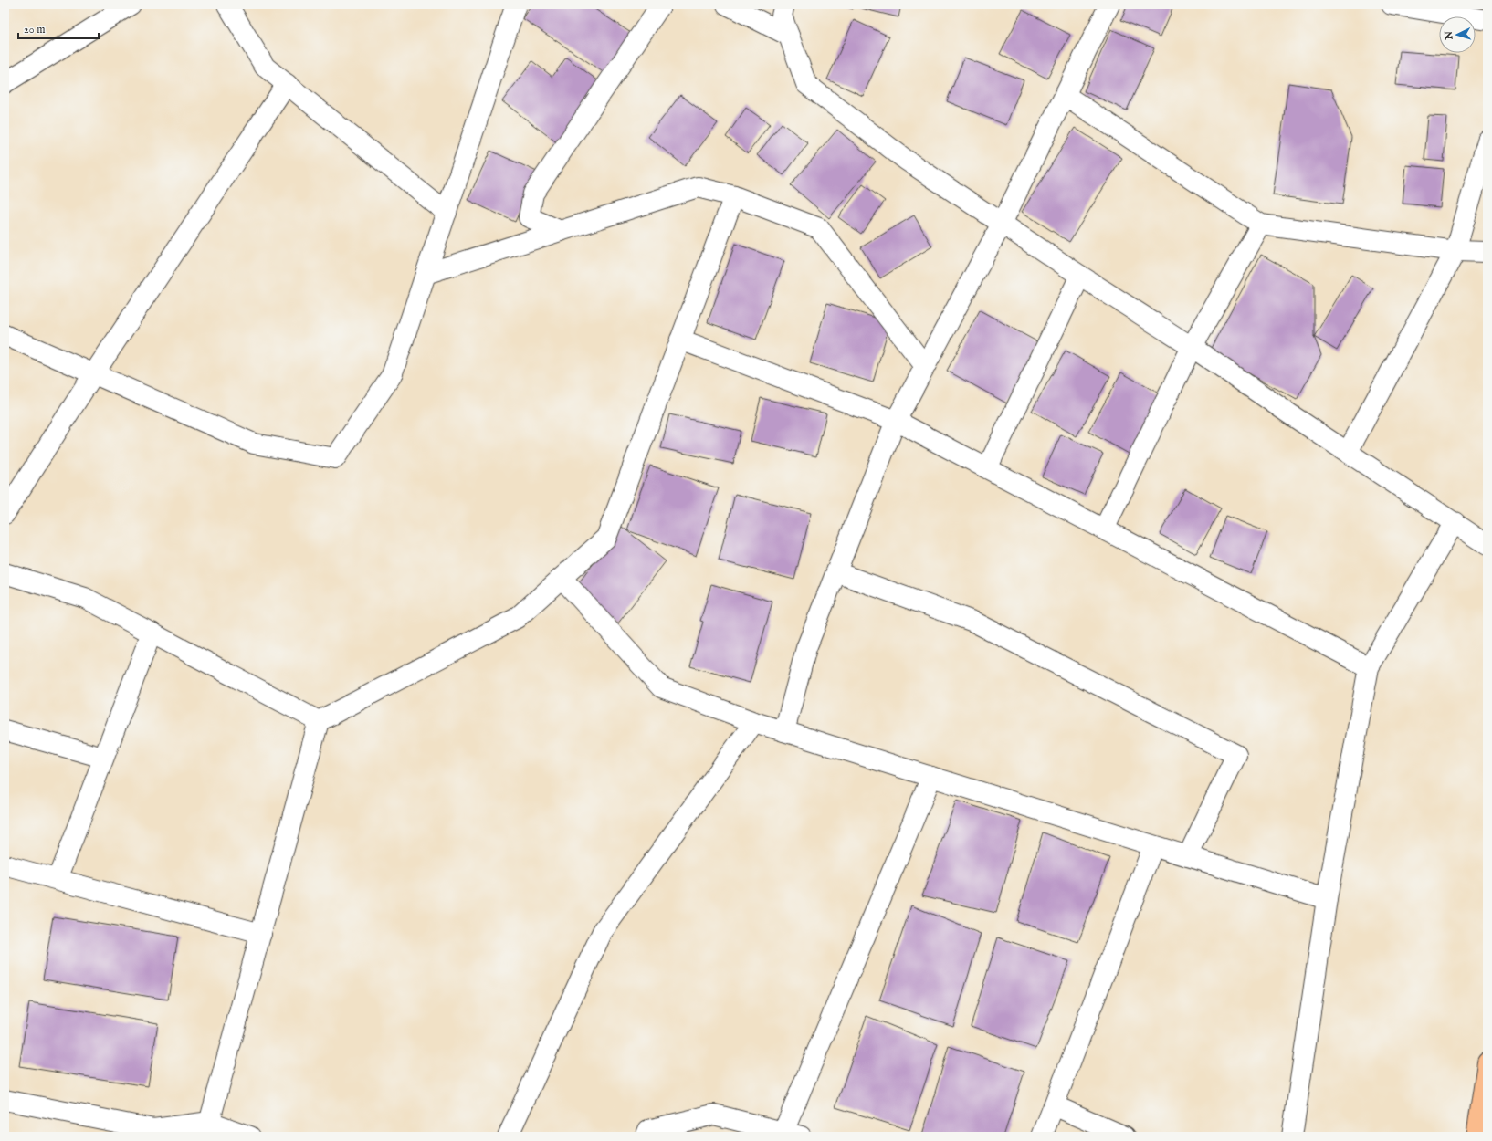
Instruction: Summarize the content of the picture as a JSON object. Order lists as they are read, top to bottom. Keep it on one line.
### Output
{"scale_bar":"20 m","north":"left"}
